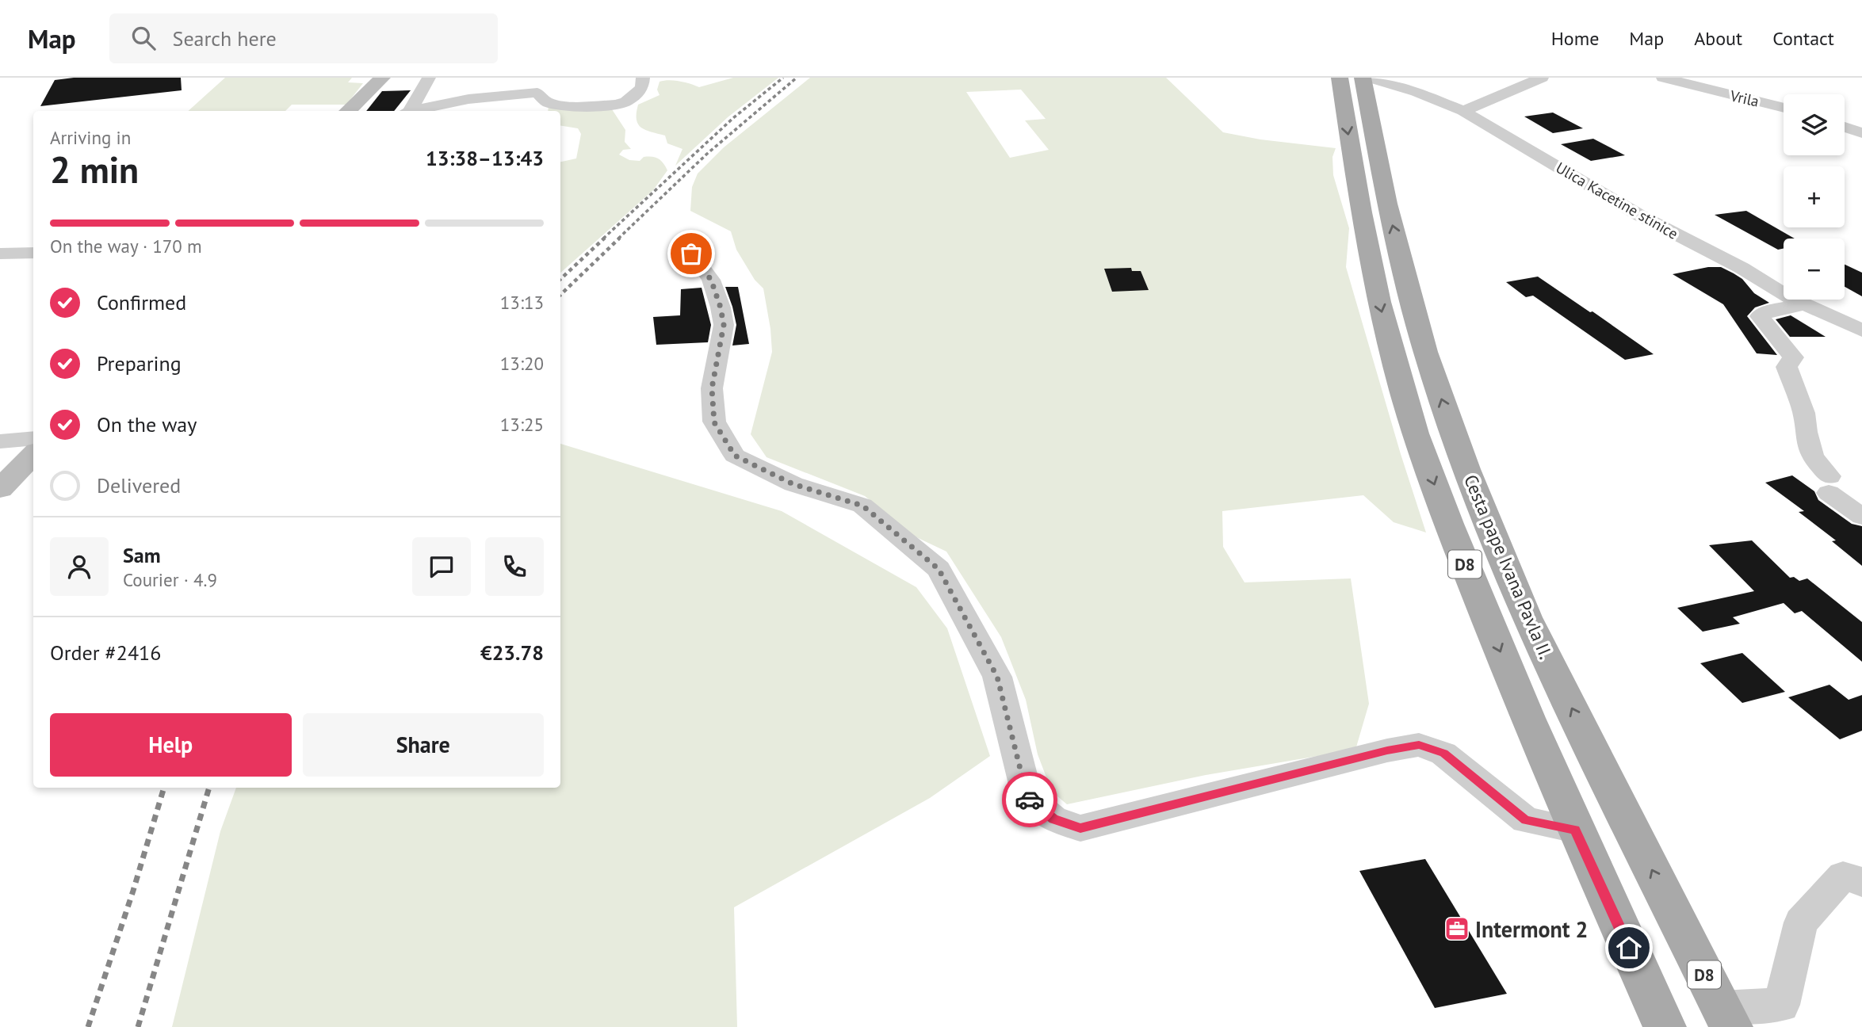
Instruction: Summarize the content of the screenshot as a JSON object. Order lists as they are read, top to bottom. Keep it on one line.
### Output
{"streets":{"main road":["D8","Cesta pape Ivana Pavla II."],"street":["Vrila","Ulica Kacetine stinice"]},"crossings":[["Ulica Kacetine stinice","Cesta pape Ivana Pavla II."]],"places":{"office":["Intermont 2"]},"page":{"header":"Map","search":"Search here","nav":["Home","Map","About","Contact"],"map_buttons":["+","−"],"heading":["2 min","Arriving in","13:38–13:43"],"panel":["Sam","Courier · 4.9","Order #2416","€23.78"],"bar":"On the way · 170 m","list":[["Confirmed","13:13"],["Preparing","13:20"],["On the way","13:25"],"Delivered"],"buttons":["Help","Share"]}}
